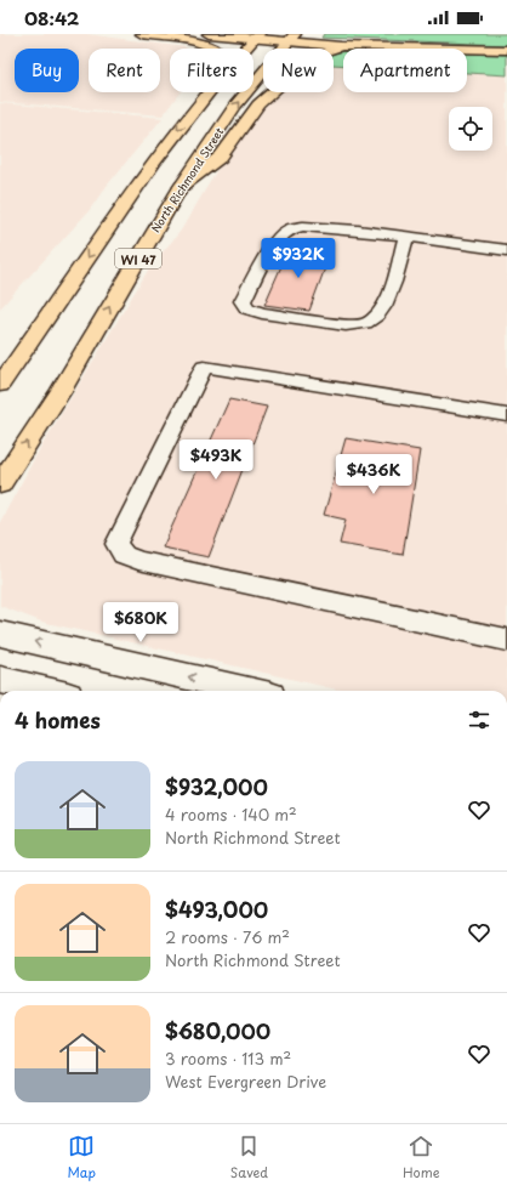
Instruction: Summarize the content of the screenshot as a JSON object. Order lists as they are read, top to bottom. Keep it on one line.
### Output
{"streets":{"main road":["North Richmond Street","WI 47"]},"page":{"status":"08:42","chip":["Buy","Rent","Filters","New","Apartment"],"price":["$932K","$493K","$436K","$680K"],"heading":"4 homes","list":[{"name":"$932,000","note":"4 rooms · 140 m² · North Richmond Street"},{"name":"$493,000","note":"2 rooms · 76 m² · North Richmond Street"},{"name":"$680,000","note":"3 rooms · 113 m² · West Evergreen Drive"}],"tabs":["Map","Saved","Home"]}}
